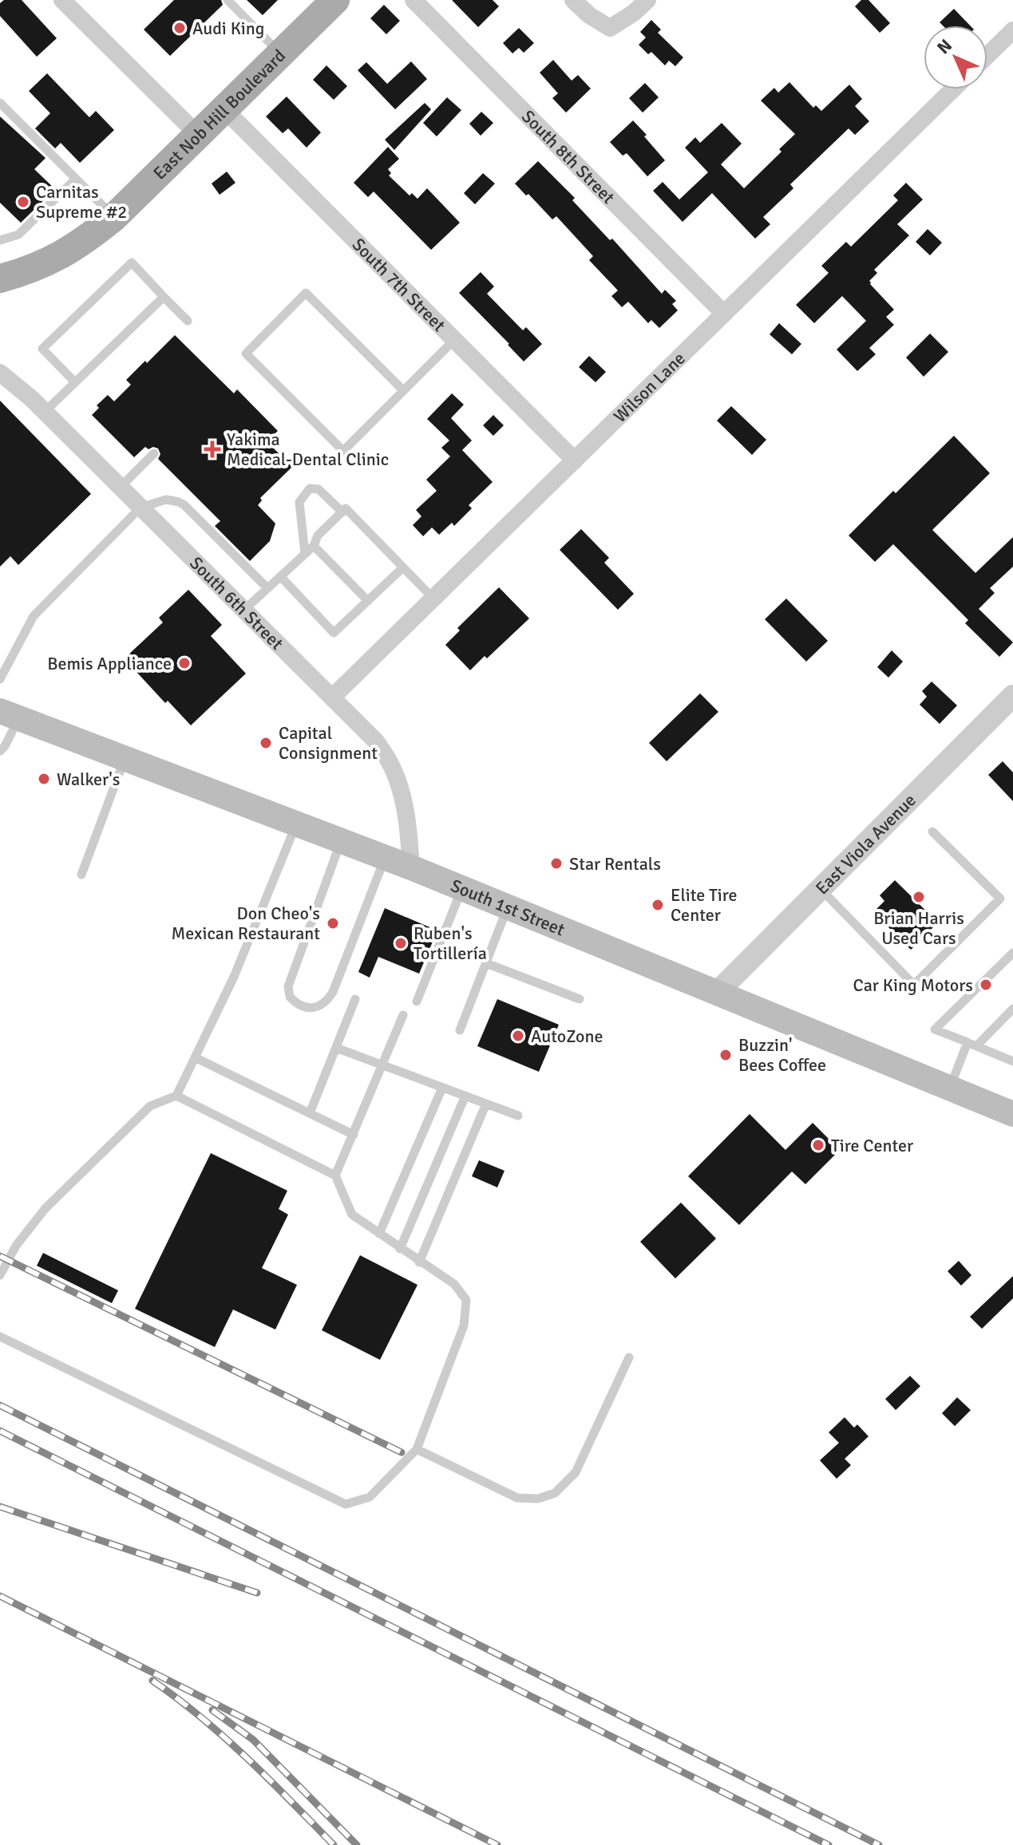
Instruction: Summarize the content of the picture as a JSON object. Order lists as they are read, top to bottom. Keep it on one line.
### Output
{"streets":{"main road":["East Nob Hill Boulevard","South 1st Street"],"street":["South 8th Street","South 7th Street","Wilson Lane","South 6th Street","East Viola Avenue"]},"crossings":[["East Nob Hill Boulevard","South 7th Street"],["South 8th Street","Wilson Lane"],["South 7th Street","Wilson Lane"],["Wilson Lane","South 6th Street"],["South 6th Street","South 1st Street"],["East Viola Avenue","South 1st Street"]],"places":{"other":["Audi King","Carnitas Supreme #2","Bemis Appliance","Capital Consignment","Walker's","Star Rentals","Brian Harris Used Cars","Elite Tire Center","Don Cheo's Mexican Restaurant","Ruben's Tortillería","Car King Motors","AutoZone","Buzzin' Bees Coffee","Tire Center"],"health":["Yakima Medical-Dental Clinic"]},"north":"top left"}
